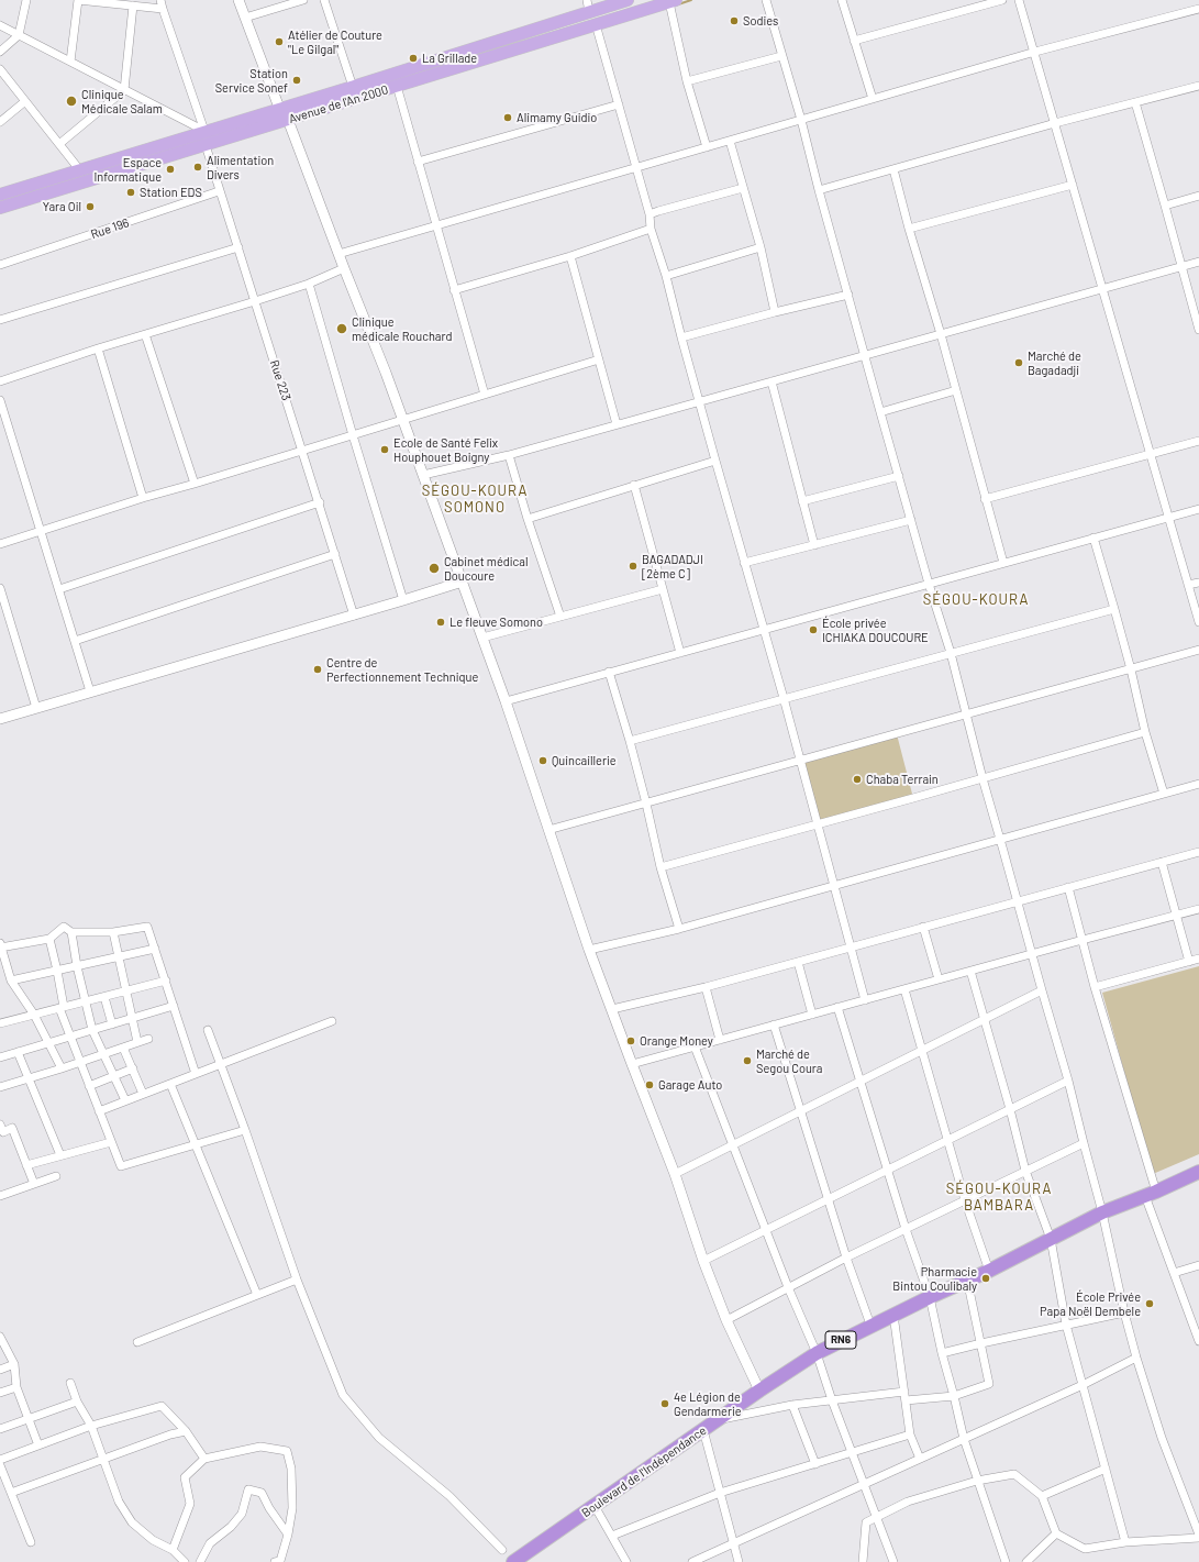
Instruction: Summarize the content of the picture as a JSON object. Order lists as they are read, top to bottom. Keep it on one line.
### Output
{"streets":{"highway":["RN6","Boulevard de l'Indépendance"],"main road":["Avenue de l'An 2000"],"street":["Rue 196","Rue 223"]},"crossings":[["Avenue de l'An 2000","Rue 223"],["Rue 196","Rue 223"]],"districts":["SÉGOU-KOURA SOMONO","SÉGOU-KOURA","SÉGOU-KOURA BAMBARA"],"places":["Sodies","Atélier de Couture \"Le Gilgal\"","La Grillade","Station Service Sonef","Clinique Médicale Salam","Alimamy Guidio","Alimentation Divers","Espace Informatique","Station EDS","Yara Oil","Clinique médicale Rouchard","Marché de Bagadadji","Ecole de Santé Felix Houphouet Boigny","BAGADADJI [2ème C]","Cabinet médical Doucoure","Le fleuve Somono","École privée ICHIAKA DOUCOURE","Centre de Perfectionnement Technique","Quincaillerie","Chaba Terrain","Orange Money","Marché de Segou Coura","Garage Auto","Pharmacie Bintou Coulibaly","École Privée Papa Noël Dembele","4e Légion de Gendarmerie"]}
